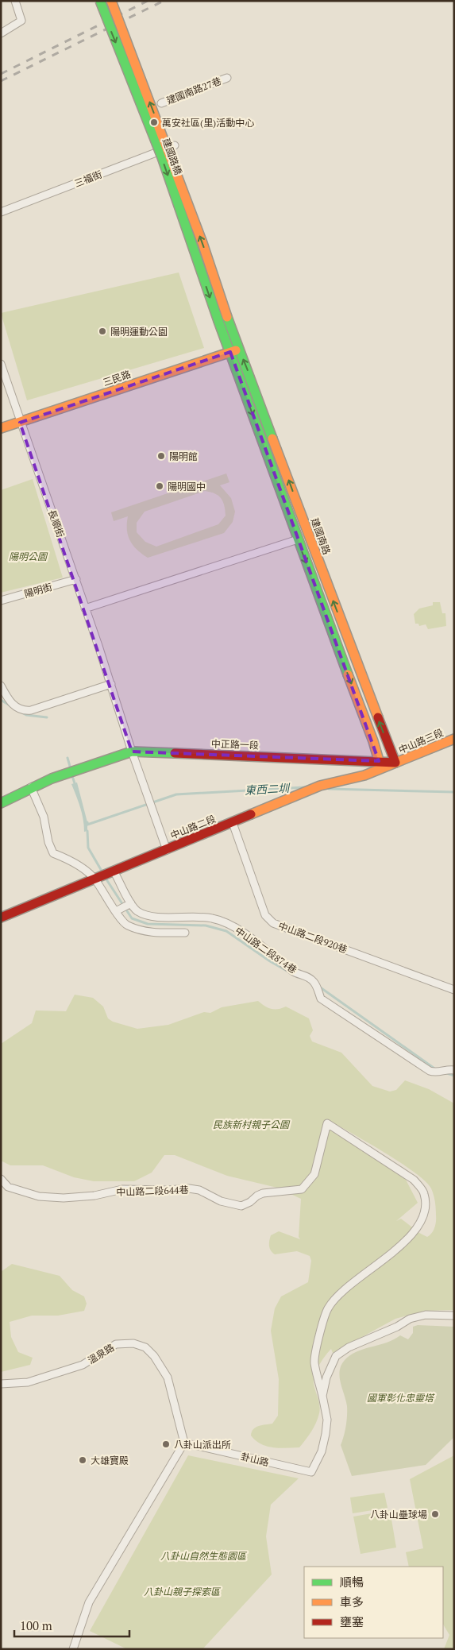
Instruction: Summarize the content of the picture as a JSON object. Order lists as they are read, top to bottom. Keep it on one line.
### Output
{"streets":{"street":["建國南路27巷","建國路橋","三福街","三民路","長順街","建國南路","陽明街","中山路三段","中正路一段","中山路二段","中山路二段920巷","中山路二段874巷","中山路二段644巷","溫泉路","卦山路"]},"crossings":[["建國路橋","建國南路"],["三民路","長順街"],["三民路","建國南路"],["長順街","陽明街"],["長順街","中正路一段"],["長順街","中山路二段"],["建國南路","中山路三段"],["建國南路","中正路一段"],["建國南路","中山路二段"],["中山路三段","中山路二段"],["中正路一段","中山路二段"],["中山路二段","中山路二段920巷"],["中山路二段","中山路二段874巷"],["中山路二段644巷","卦山路"],["溫泉路","卦山路"]],"water":["東西二圳"],"parks":["陽明公園","民族新村親子公園","國軍彰化忠靈塔","八卦山自然生態園區","八卦山親子探索區"],"places":["萬安社區(里)活動中心","陽明運動公園","陽明館","陽明國中","八卦山派出所","大雄寶殿","八卦山壘球場"],"legend":["順暢","車多","壅塞"],"scale_bar":"100 m"}
